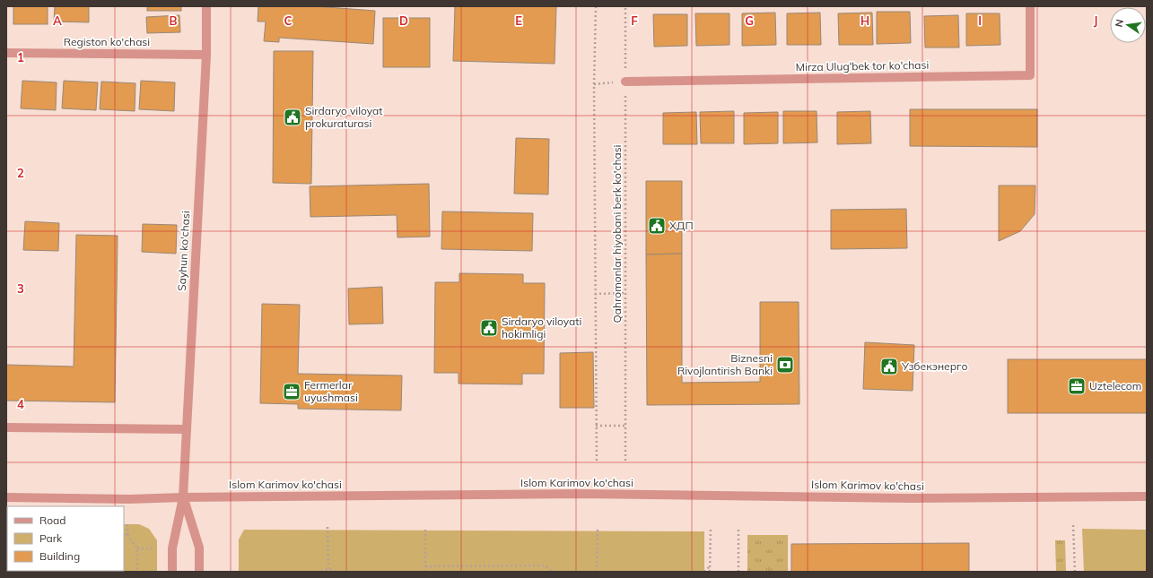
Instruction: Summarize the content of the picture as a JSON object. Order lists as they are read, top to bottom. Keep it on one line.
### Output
{"streets":{"street":["Registon ko'chasi","Mirza Ulug'bek tor ko'chasi","Sayhun ko'chasi","Islom Karimov ko'chasi"],"path":["Qahromonlar hiyobani berk ko'chasi"]},"crossings":[["Registon ko'chasi","Sayhun ko'chasi"],["Mirza Ulug'bek tor ko'chasi","Qahromonlar hiyobani berk ko'chasi"],["Sayhun ko'chasi","Islom Karimov ko'chasi"]],"places":{"public building":["Sirdaryo viloyat prokuraturasi","ХДП","Sirdaryo viloyati hokimligi","Узбекэнерго"],"bank":["Biznesni Rivojlantirish Banki"],"office":["Uztelecom","Fermerlar uyushmasi"]},"legend":["Road","Park","Building"],"north":"left","grid":{"columns":["A","B","C","D","E","F","G","H","I","J"],"rows":["1","2","3","4"]}}
